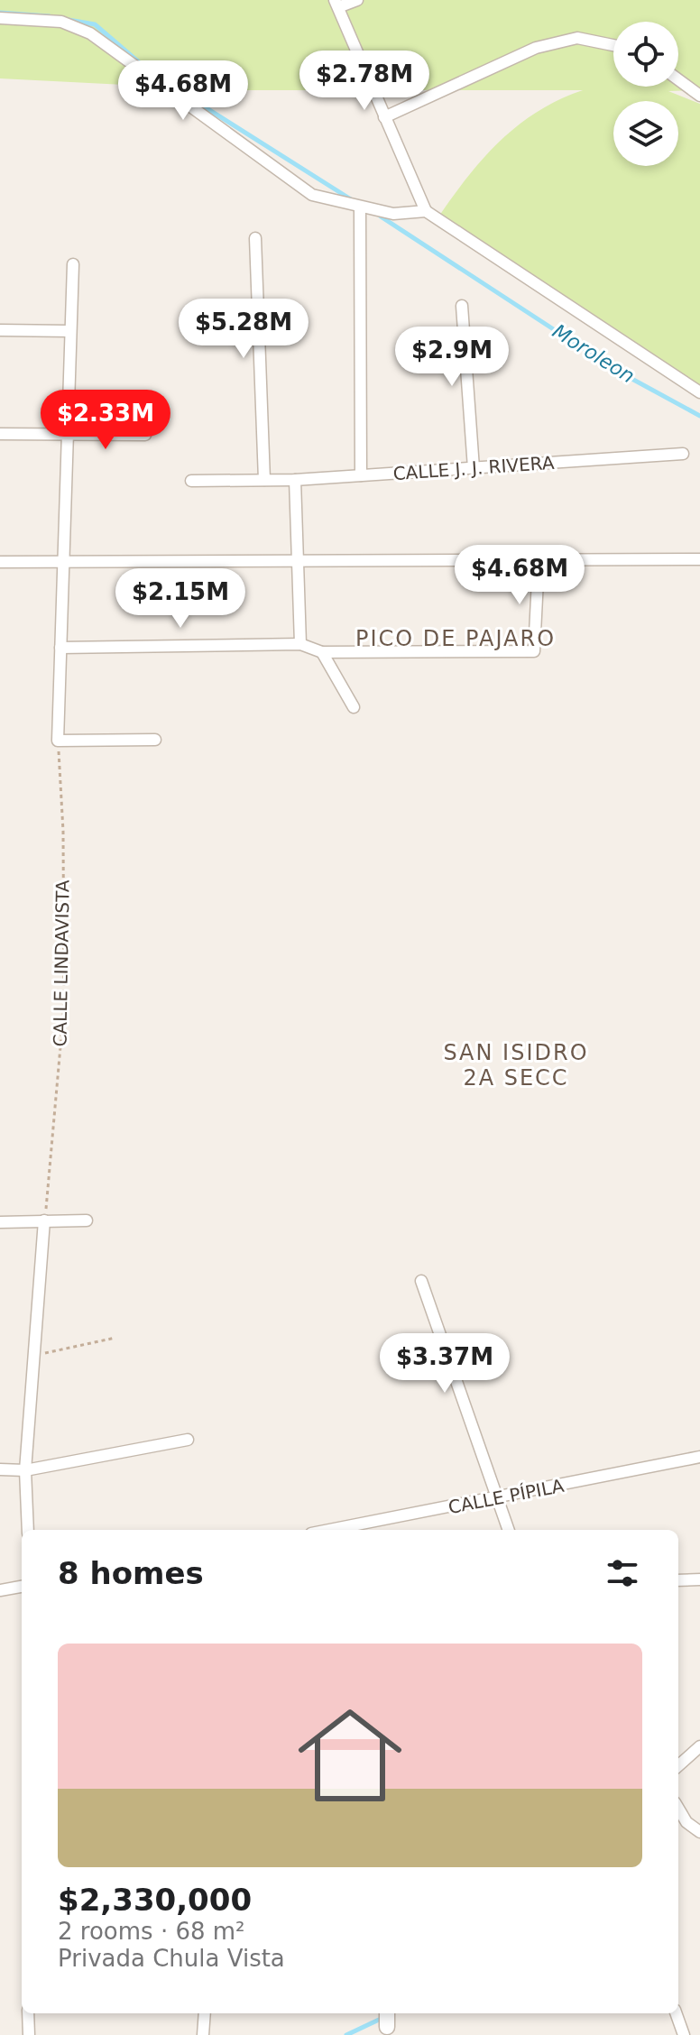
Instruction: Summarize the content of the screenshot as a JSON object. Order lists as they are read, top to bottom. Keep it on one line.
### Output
{"streets":{"street":["CALLE J. J. RIVERA","CALLE PÍPILA"],"path":["CALLE LINDAVISTA"]},"districts":["PICO DE PAJARO","SAN ISIDRO 2A SECC"],"water":["Moroleon"],"page":{"price":["$2.78M","$4.68M","$5.28M","$2.9M","$2.33M","$4.68M","$2.15M","$3.37M"],"heading":"8 homes","list":[{"name":"$2,330,000","note":"2 rooms · 68 m² · Privada Chula Vista"}]}}
